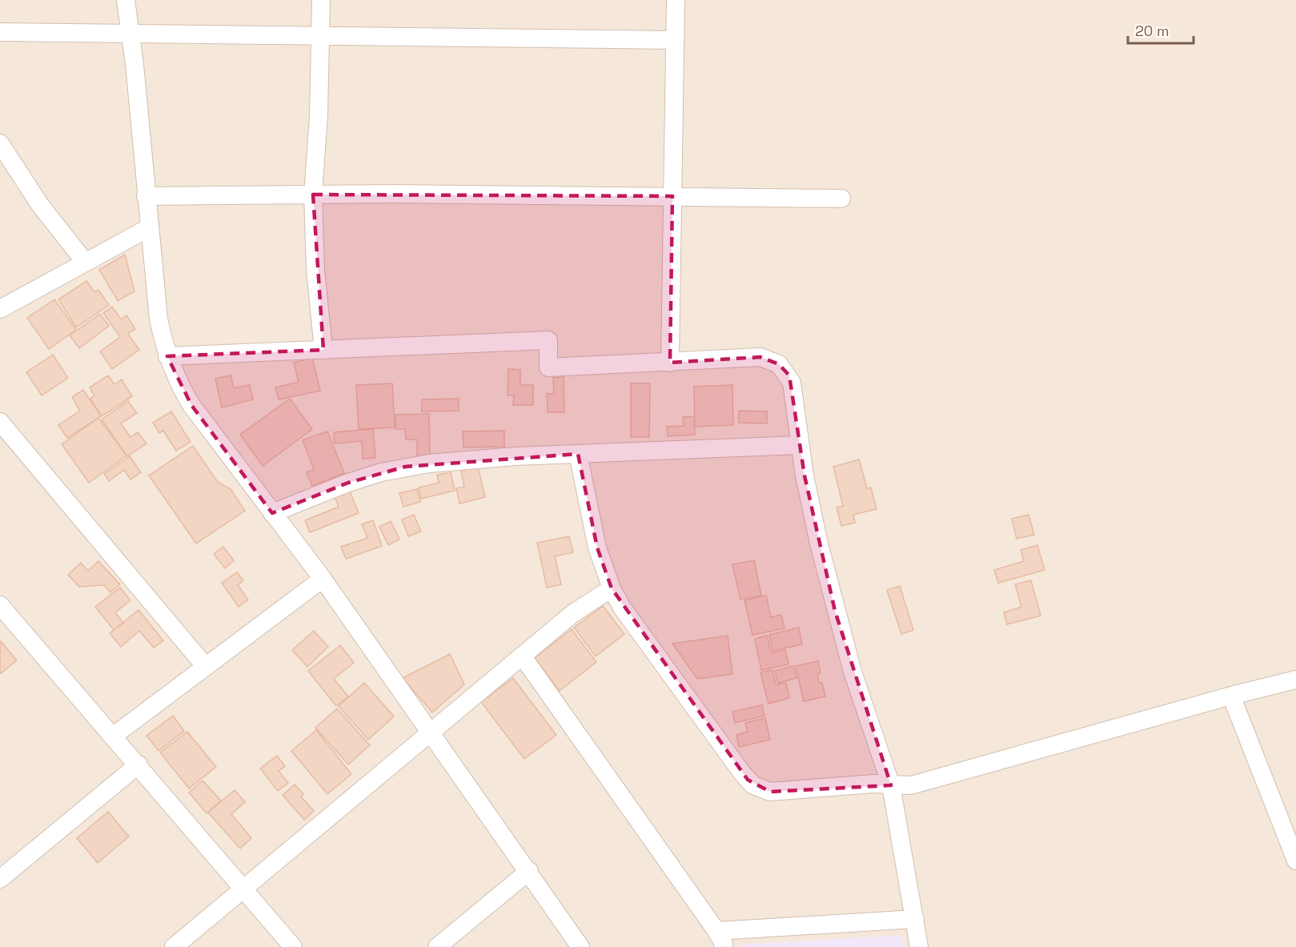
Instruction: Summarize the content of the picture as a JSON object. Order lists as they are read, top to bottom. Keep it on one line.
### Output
{"scale_bar":"20 m"}
